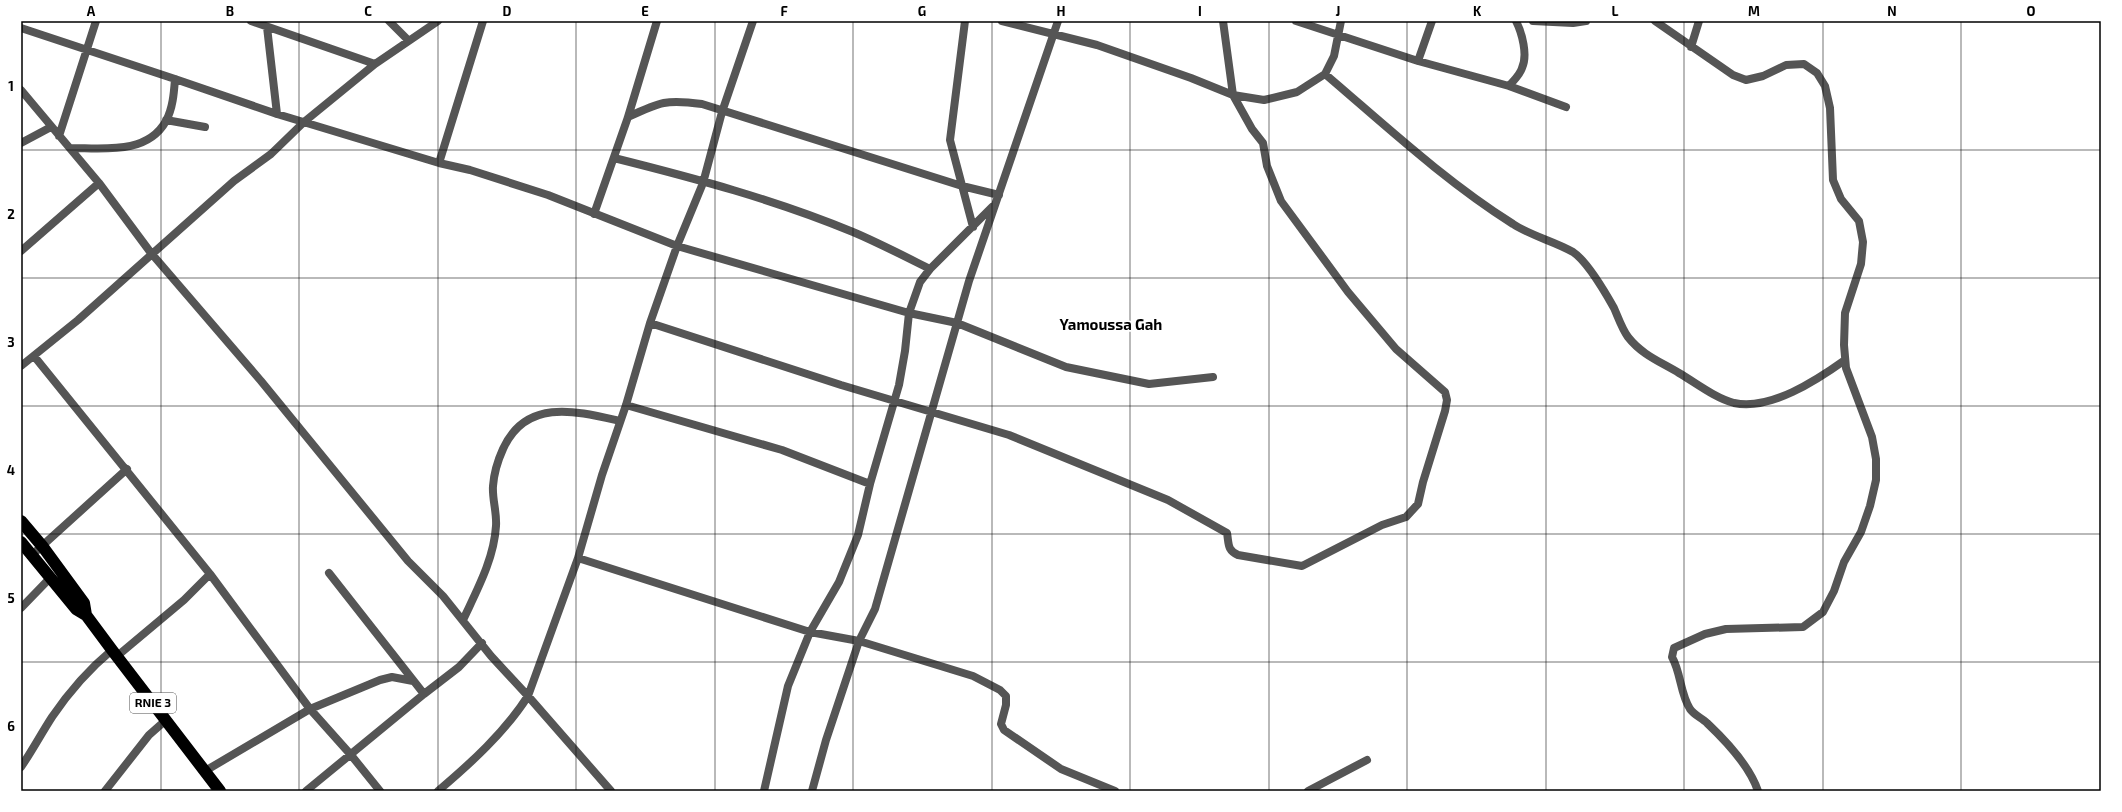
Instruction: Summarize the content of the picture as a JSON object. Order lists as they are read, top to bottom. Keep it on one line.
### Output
{"streets":{"highway":["RNIE 3"]},"districts":["Yamoussa Gah"],"grid":{"columns":["A","B","C","D","E","F","G","H","I","J","K","L","M","N","O"],"rows":["1","2","3","4","5","6"]}}
